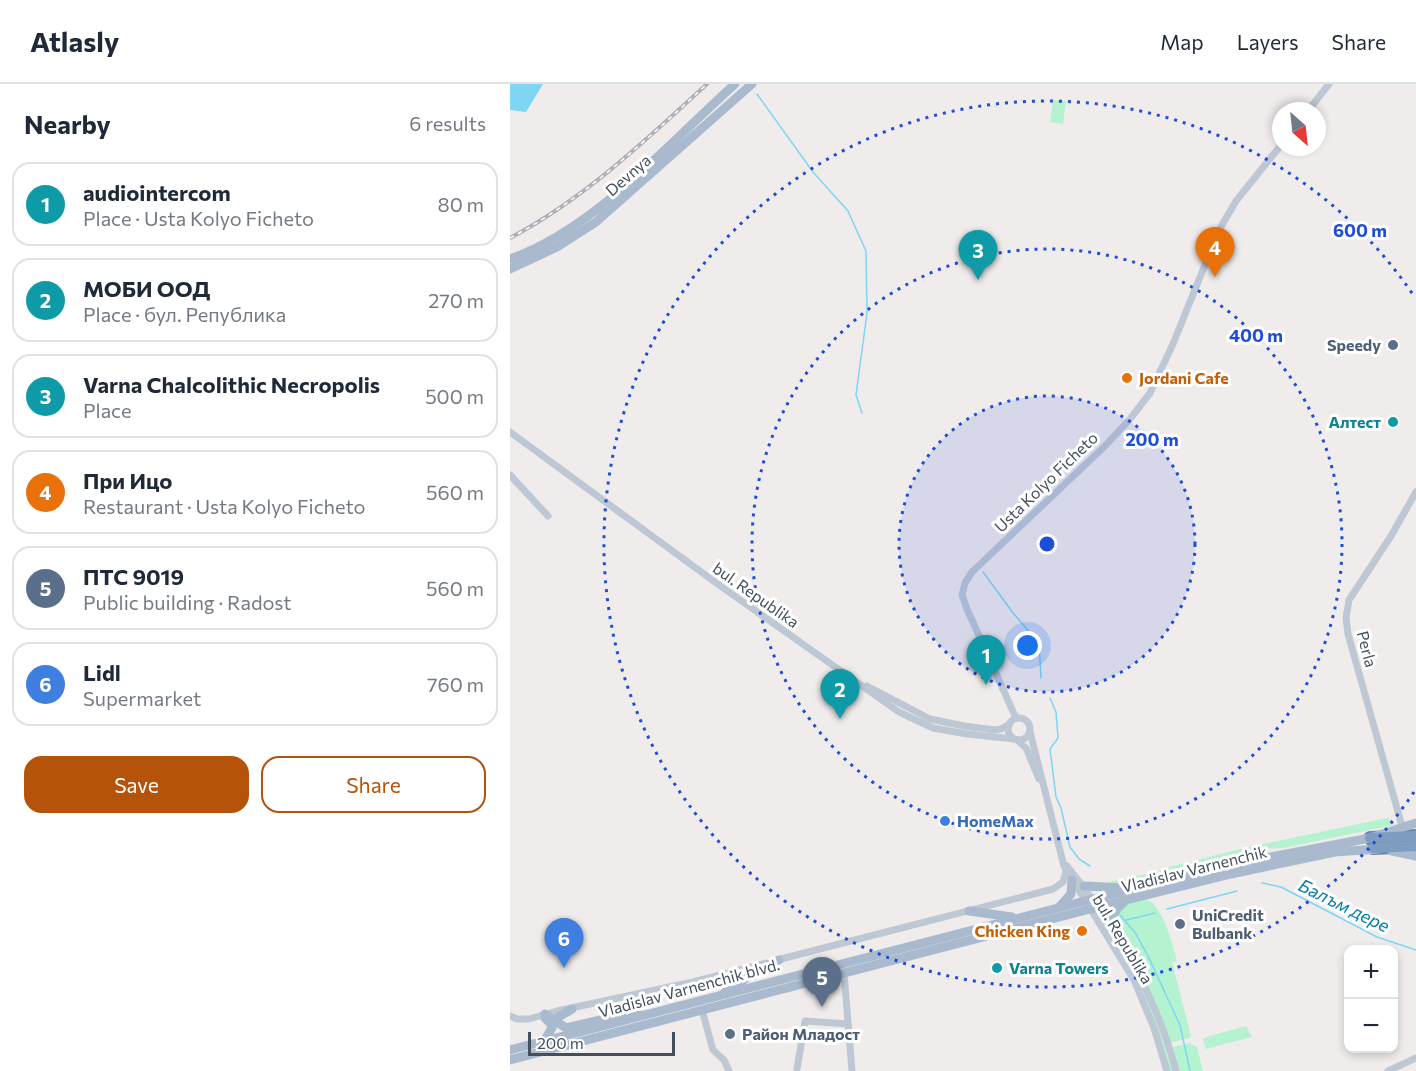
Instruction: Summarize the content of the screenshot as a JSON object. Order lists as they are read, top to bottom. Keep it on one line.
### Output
{"streets":{"main road":["Devnya","Vladislav Varnenchik","Vladislav Varnenchik blvd."],"street":["Usta Kolyo Ficheto","bul. Republika","Perla"]},"crossings":[["Usta Kolyo Ficheto","bul. Republika"],["bul. Republika","Vladislav Varnenchik"],["bul. Republika","Vladislav Varnenchik blvd."],["Perla","Vladislav Varnenchik"],["Vladislav Varnenchik","Vladislav Varnenchik blvd."]],"water":["Балъм дере"],"places":["Speedy","Jordani Cafe","Алтест","HomeMax","UniCredit Bulbank","Chicken King","Varna Towers","Район Младост"],"scale_bar":"200 m","north":"bottom right","page":{"header":"Atlasly","nav":["Map","Layers","Share"],"heading":["Nearby","6 results"],"list":[{"mark":"1","name":"audiointercom","note":"Place · Usta Kolyo Ficheto","value":"80 m"},{"mark":"2","name":"МОБИ ООД","note":"Place · бул. Република","value":"270 m"},{"mark":"3","name":"Varna Chalcolithic Necropolis","note":"Place","value":"500 m"},{"mark":"4","name":"При Ицо","note":"Restaurant · Usta Kolyo Ficheto","value":"560 m"},{"mark":"5","name":"ПТС 9019","note":"Public building · Radost","value":"560 m"},{"mark":"6","name":"Lidl","note":"Supermarket","value":"760 m"}],"pins":["4","3","1","2","6","5"],"buttons":["Save","Share"],"map_buttons":["+","−"],"scale":"200 m"},"rings":["600 m","400 m","200 m"]}
